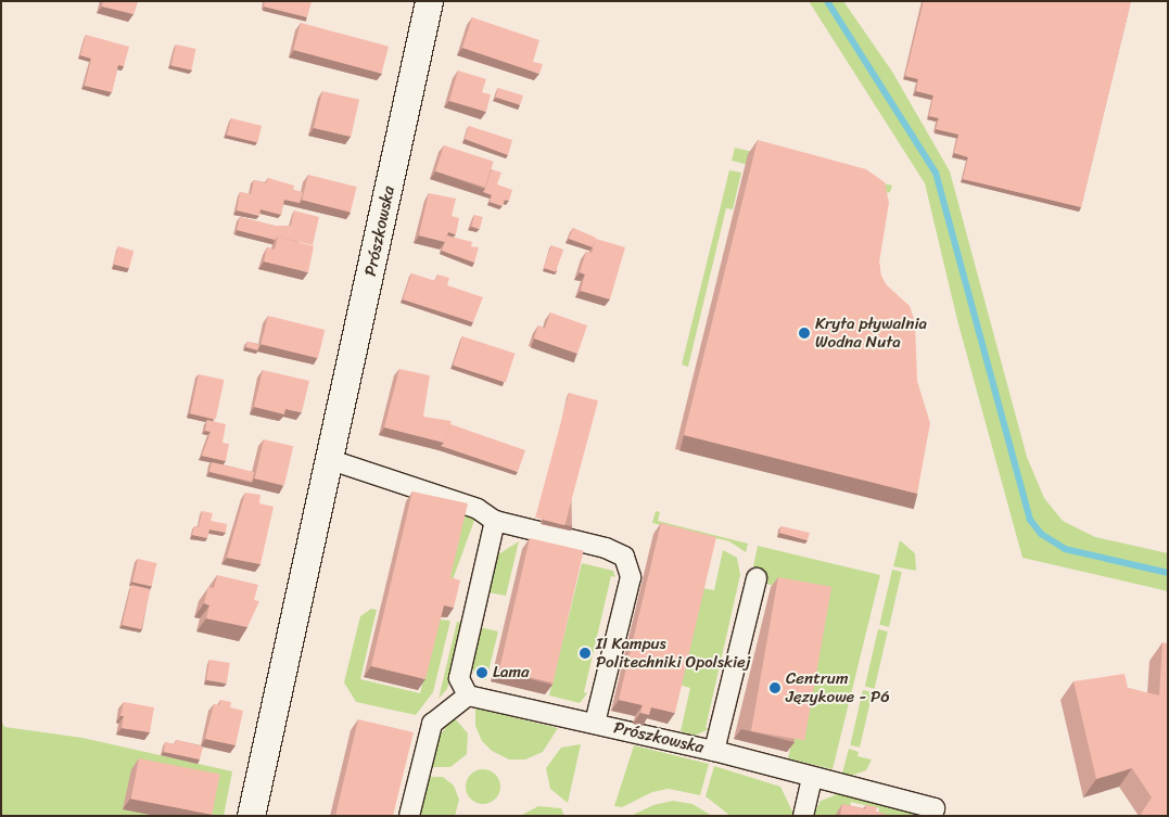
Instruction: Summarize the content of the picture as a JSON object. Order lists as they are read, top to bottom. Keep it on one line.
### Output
{"streets":{"main road":["Prószkowska"]},"places":["Kryta pływalnia Wodna Nuta","II Kampus Politechniki Opolskiej","Lama","Centrum Językowe - P6"]}
